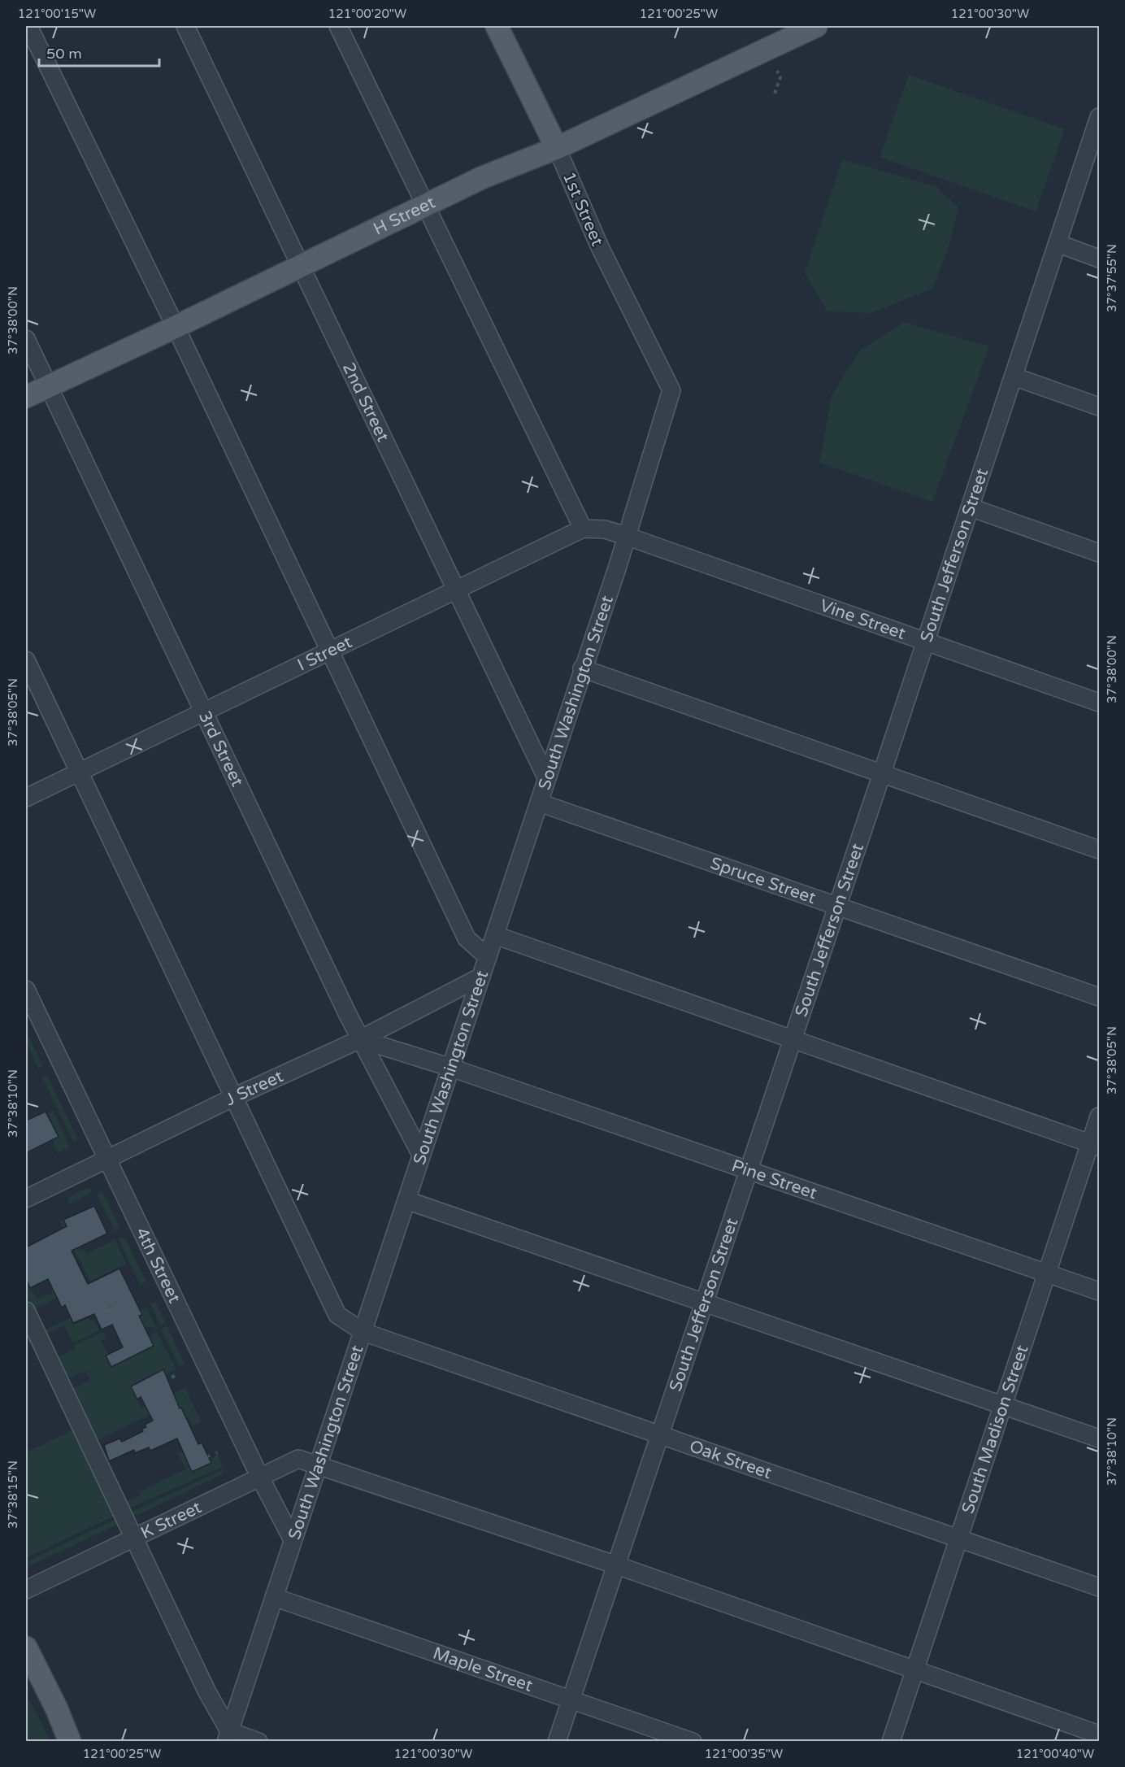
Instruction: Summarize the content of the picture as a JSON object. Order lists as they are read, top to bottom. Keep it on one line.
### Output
{"streets":{"main road":["1st Street","H Street"],"street":["2nd Street","South Jefferson Street","Vine Street","I Street","South Washington Street","3rd Street","Spruce Street","J Street","Pine Street","4th Street","South Madison Street","Oak Street","K Street","Maple Street"]},"crossings":[["1st Street","H Street"],["1st Street","South Washington Street"],["H Street","2nd Street"],["H Street","3rd Street"],["2nd Street","I Street"],["2nd Street","South Washington Street"],["South Jefferson Street","Vine Street"],["South Jefferson Street","Spruce Street"],["South Jefferson Street","Pine Street"],["South Jefferson Street","Oak Street"],["South Jefferson Street","K Street"],["South Jefferson Street","Maple Street"],["Vine Street","I Street"],["Vine Street","South Washington Street"],["I Street","South Washington Street"],["I Street","3rd Street"],["I Street","Oak Street"],["South Washington Street","3rd Street"],["South Washington Street","Spruce Street"],["South Washington Street","J Street"],["South Washington Street","Pine Street"],["South Washington Street","4th Street"],["South Washington Street","Oak Street"],["South Washington Street","K Street"],["South Washington Street","Maple Street"],["3rd Street","J Street"],["3rd Street","Pine Street"],["J Street","Pine Street"],["J Street","4th Street"],["J Street","Oak Street"],["Pine Street","South Madison Street"],["4th Street","K Street"],["South Madison Street","Oak Street"],["South Madison Street","K Street"]],"scale_bar":"50 m","coordinates":["121°00'15\"W","121°00'20\"W","121°00'25\"W","121°00'30\"W","37°37'55\"N","37°38'00\"N","37°38'05\"N","37°38'10\"N","37°38'15\"N","121°00'35\"W","121°00'40\"W"]}
